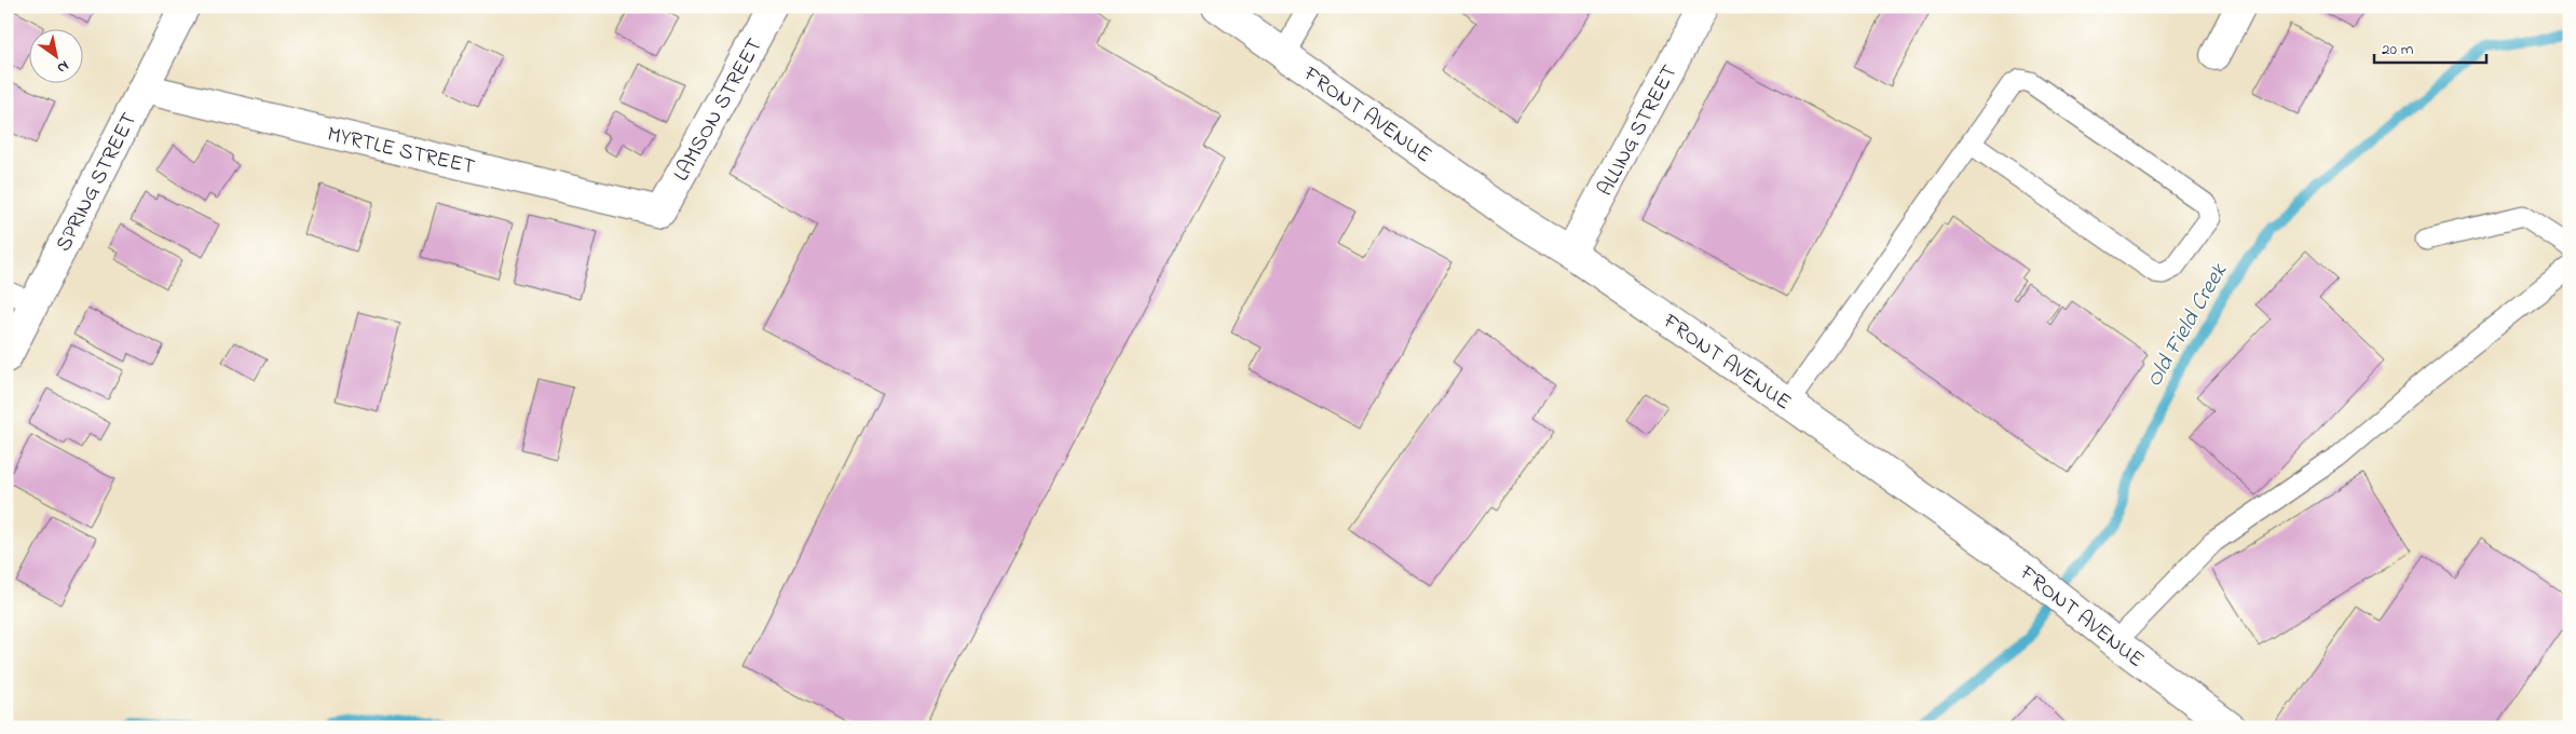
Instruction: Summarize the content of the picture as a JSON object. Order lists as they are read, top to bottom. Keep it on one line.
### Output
{"streets":{"street":["LAMSON STREET","FRONT AVENUE","ALLING STREET","MYRTLE STREET","SPRING STREET"]},"crossings":[["LAMSON STREET","MYRTLE STREET"],["FRONT AVENUE","ALLING STREET"],["MYRTLE STREET","SPRING STREET"]],"water":["Old Field Creek"],"scale_bar":"20 m","north":"bottom right"}
